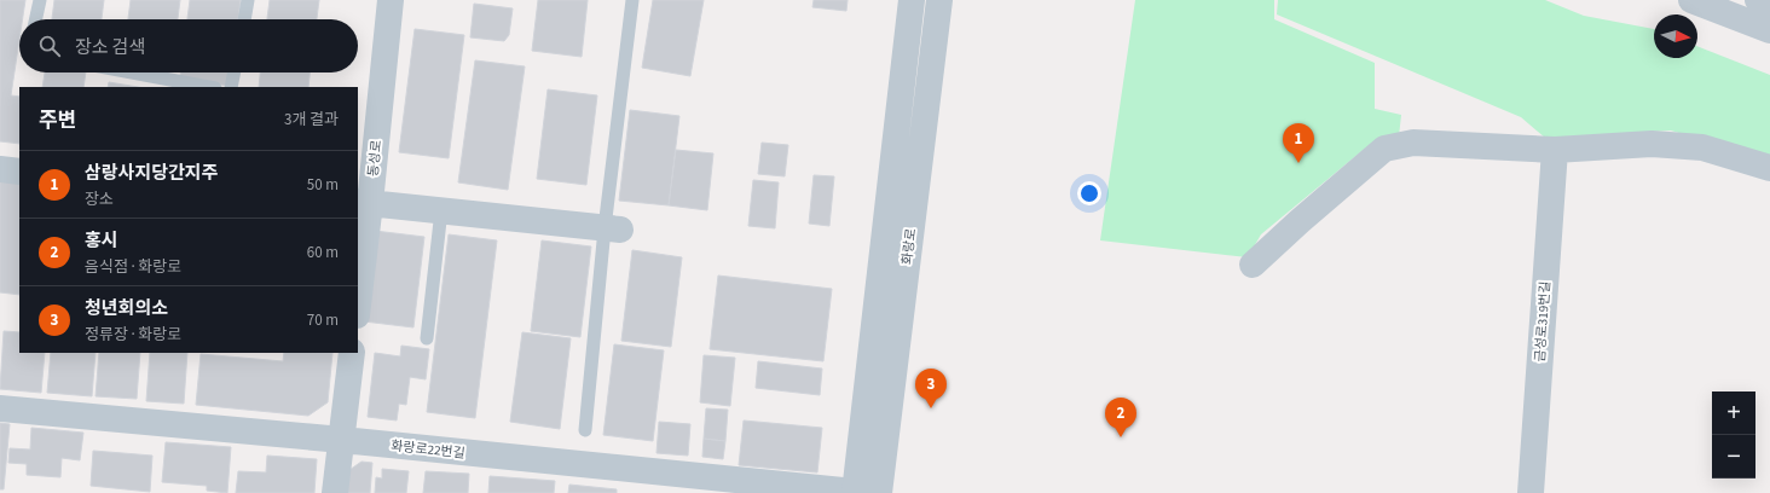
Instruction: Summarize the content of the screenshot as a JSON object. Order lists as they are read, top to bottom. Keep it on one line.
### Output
{"streets":{"street":["동성로","화랑로","금성로319번길","화랑로22번길"]},"crossings":[["화랑로","화랑로22번길"]],"north":"right","page":{"search":"장소 검색","heading":["주변","3개 결과"],"pins":["1","3","2"],"list":[{"mark":"1","name":"삼랑사지당간지주","note":"장소","value":"50 m"},{"mark":"2","name":"홍시","note":"음식점 · 화랑로","value":"60 m"},{"mark":"3","name":"청년회의소","note":"정류장 · 화랑로","value":"70 m"}],"map_buttons":["+","−"]}}
